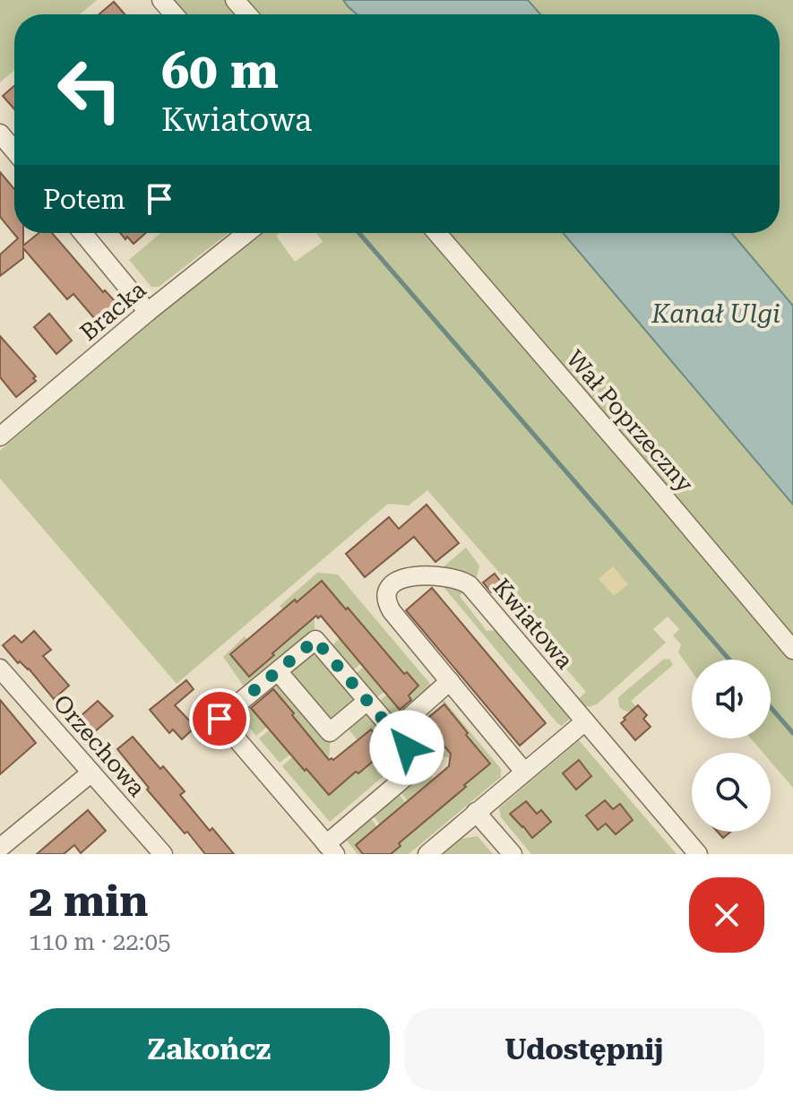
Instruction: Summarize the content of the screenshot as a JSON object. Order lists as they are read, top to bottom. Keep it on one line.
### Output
{"streets":{"street":["Bracka","Wał Poprzeczny","Kwiatowa","Orzechowa"]},"water":["Kanał Ulgi"],"page":{"turn":["60 m","Kwiatowa"],"then":"Potem","heading":["2 min","110 m · 22:05"],"buttons":["Zakończ","Udostępnij"]}}
